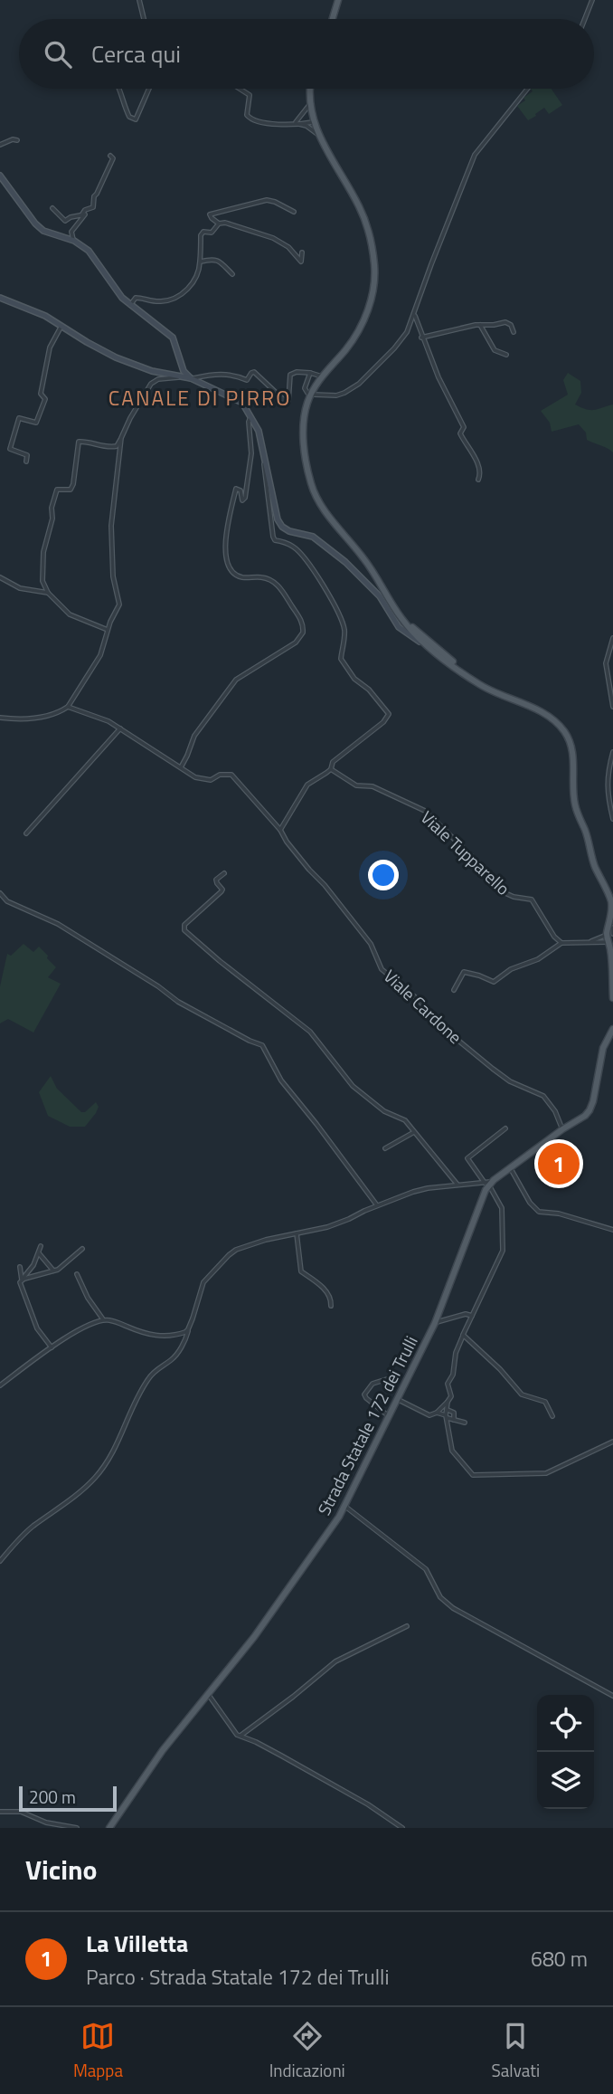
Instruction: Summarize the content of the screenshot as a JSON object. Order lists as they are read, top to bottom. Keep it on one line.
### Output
{"streets":{"main road":["Strada Statale 172 dei Trulli"],"street":["Viale Tupparello","Viale Cardone"]},"crossings":[["Viale Cardone","Strada Statale 172 dei Trulli"]],"districts":["CANALE DI PIRRO"],"scale_bar":"200 m","page":{"search":"Cerca qui","pins":"1","scale":"200 m","heading":"Vicino","list":[{"mark":"1","name":"La Villetta","note":"Parco · Strada Statale 172 dei Trulli","value":"680 m"}],"nav":["Mappa","Indicazioni","Salvati"]}}
